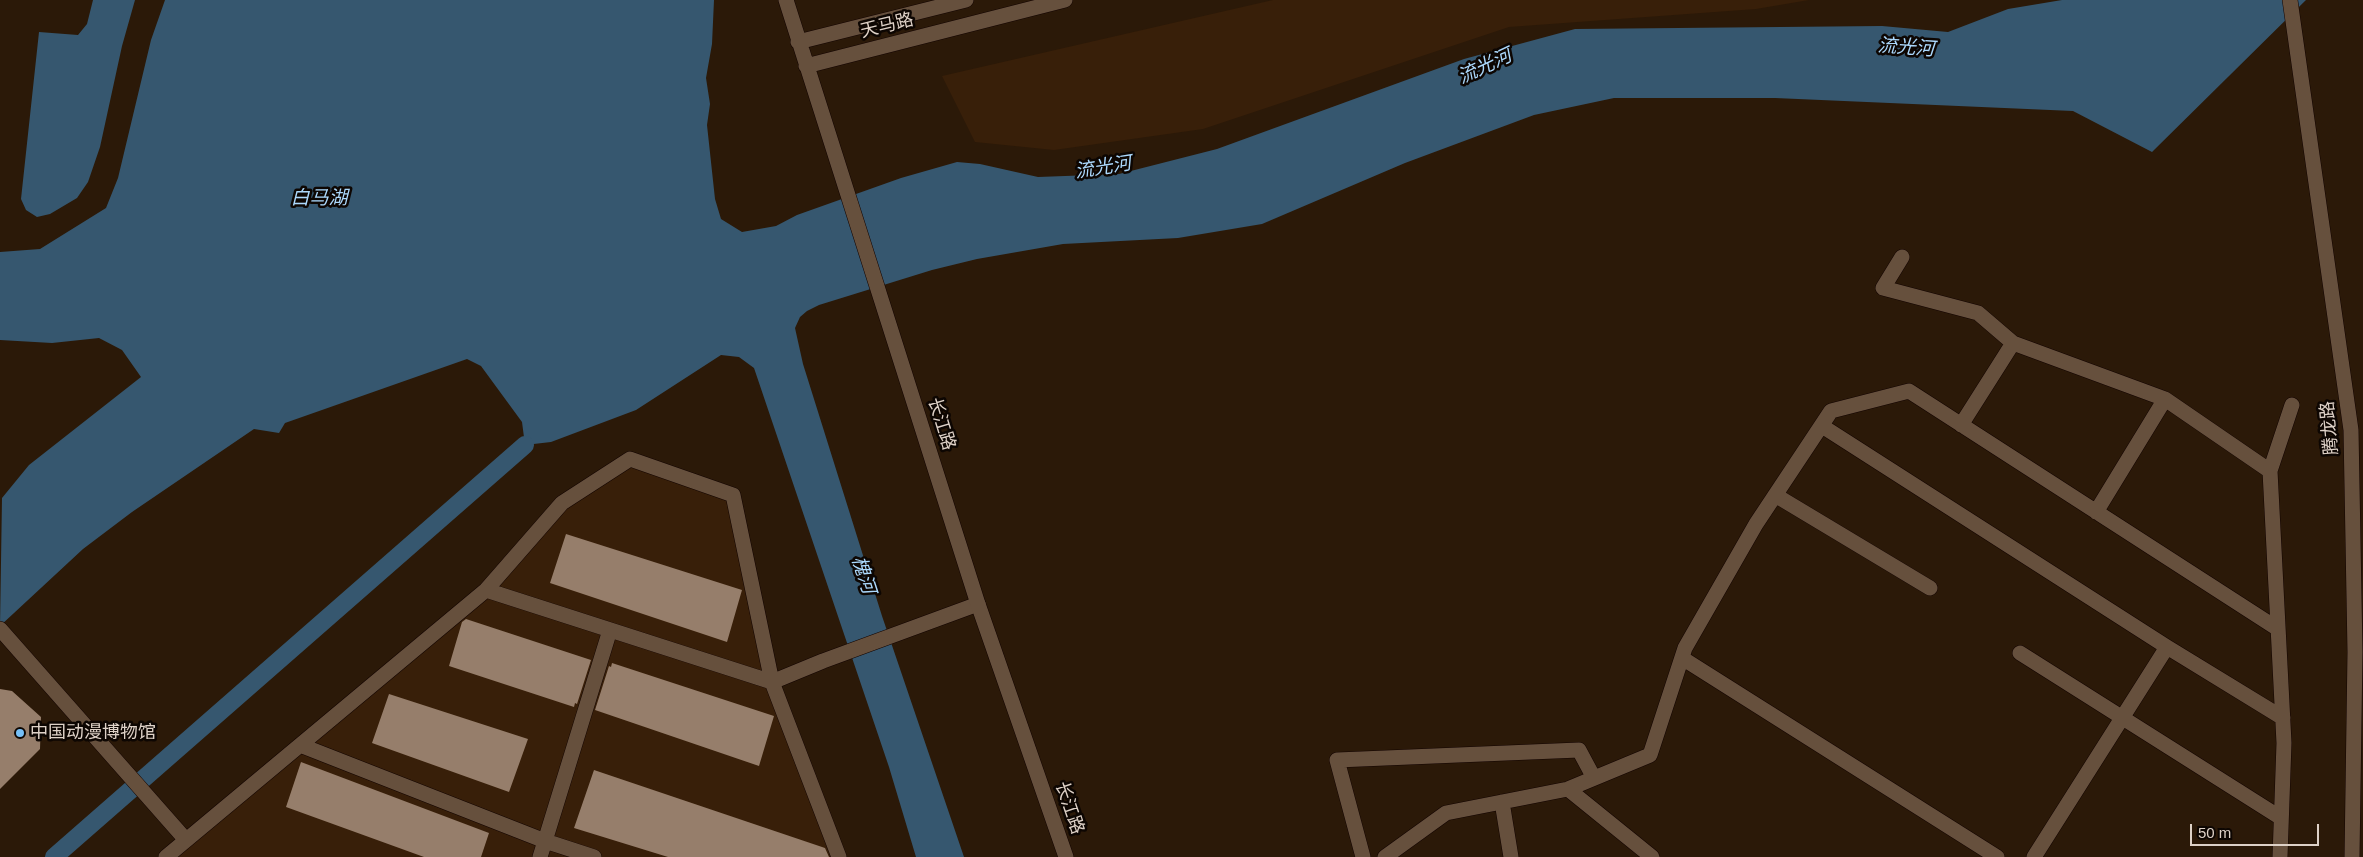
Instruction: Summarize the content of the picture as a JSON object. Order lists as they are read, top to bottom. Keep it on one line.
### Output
{"streets":{"street":["天马路","长江路","腾龙路"]},"crossings":[["天马路","长江路"]],"water":["流光河","白马湖","槐河"],"places":["中国动漫博物馆"],"scale_bar":"50 m"}
